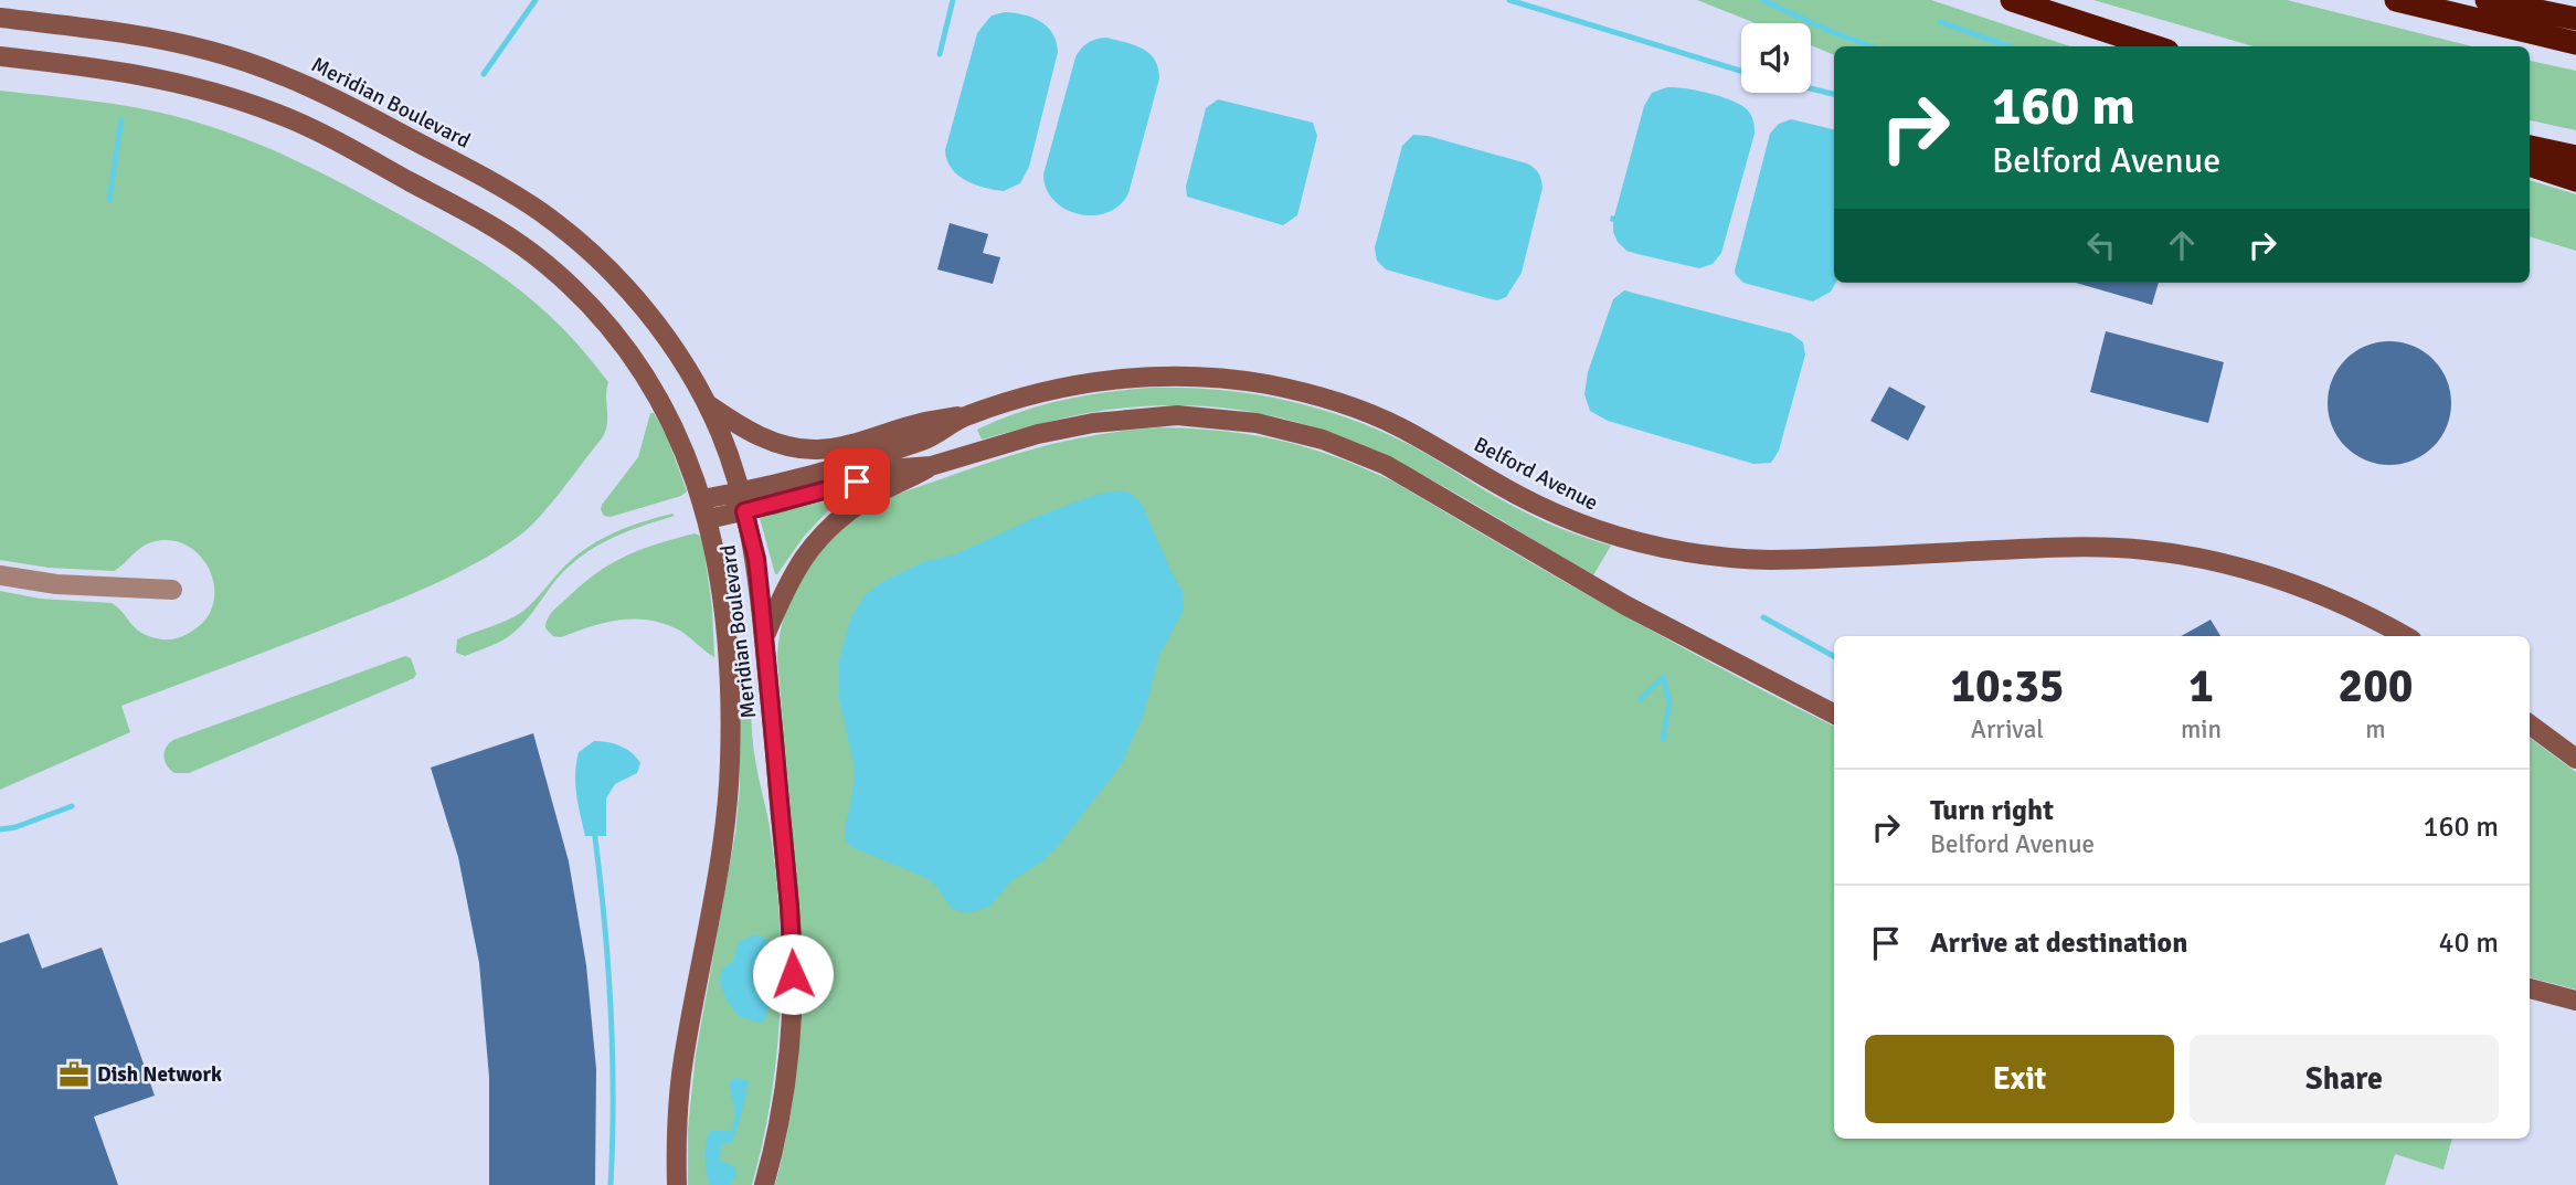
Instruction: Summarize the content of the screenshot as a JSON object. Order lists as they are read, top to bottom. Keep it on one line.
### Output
{"streets":{"main road":["Meridian Boulevard","Belford Avenue"]},"crossings":[["Meridian Boulevard","Belford Avenue"]],"places":{"office":["Dish Network"]},"page":{"turn":["160 m","Belford Avenue"],"eta":["10:35","Arrival","1","min","200","m"],"list":[{"name":"Turn right","note":"Belford Avenue","value":"160 m"},{"name":"Arrive at destination","value":"40 m"}],"buttons":["Exit","Share"]}}
